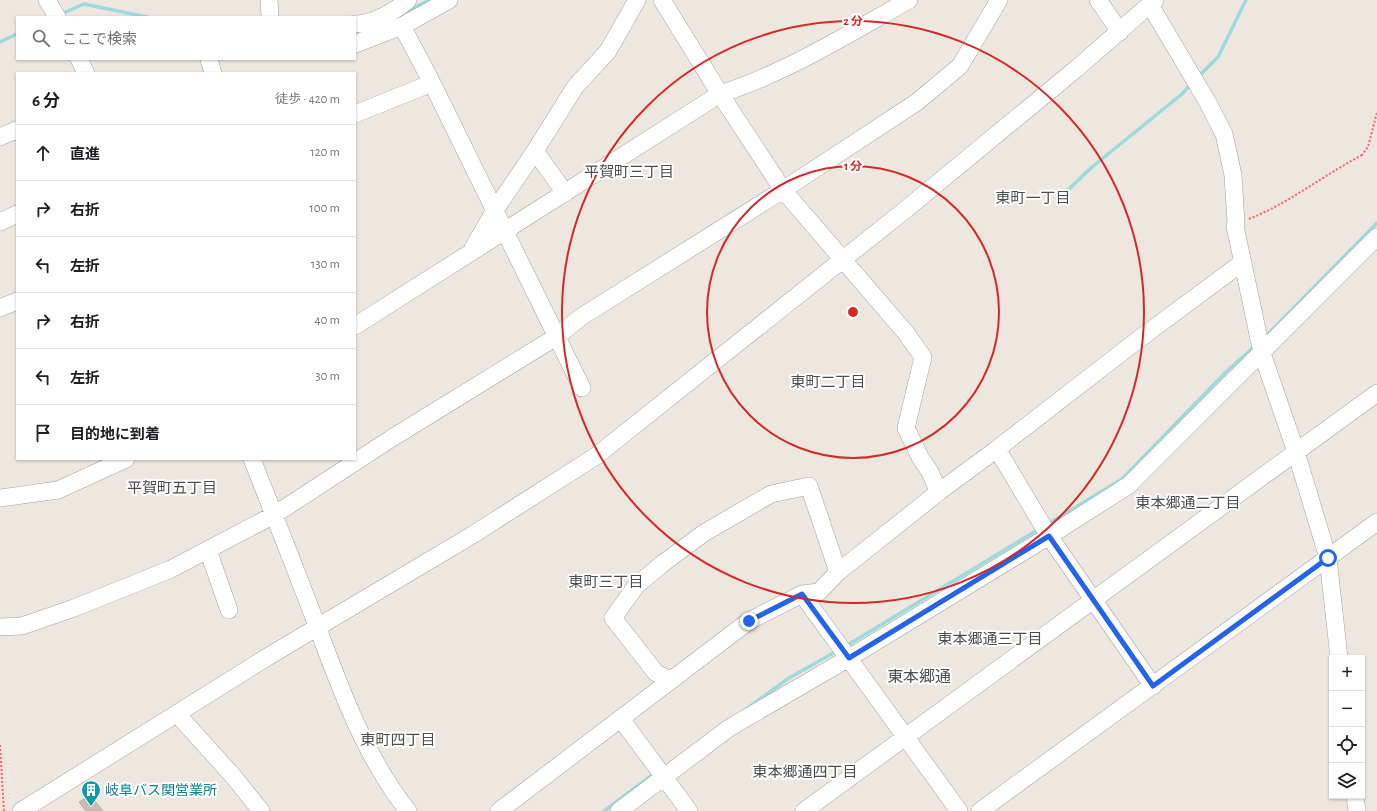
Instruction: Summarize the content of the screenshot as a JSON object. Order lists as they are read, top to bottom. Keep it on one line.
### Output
{"districts":["平賀町三丁目","東町一丁目","東町二丁目","平賀町五丁目","東本郷通二丁目","東町三丁目","東本郷通三丁目","東本郷通","東町四丁目","東本郷通四丁目"],"places":{"building":["岐阜バス関営業所"]},"page":{"search":"ここで検索","heading":["6 分","徒歩 · 420 m"],"list":[["直進","120 m"],["右折","100 m"],["左折","130 m"],["右折","40 m"],["左折","30 m"],"目的地に到着"],"map_buttons":["+","−"]},"rings":["2 分","1 分"]}
